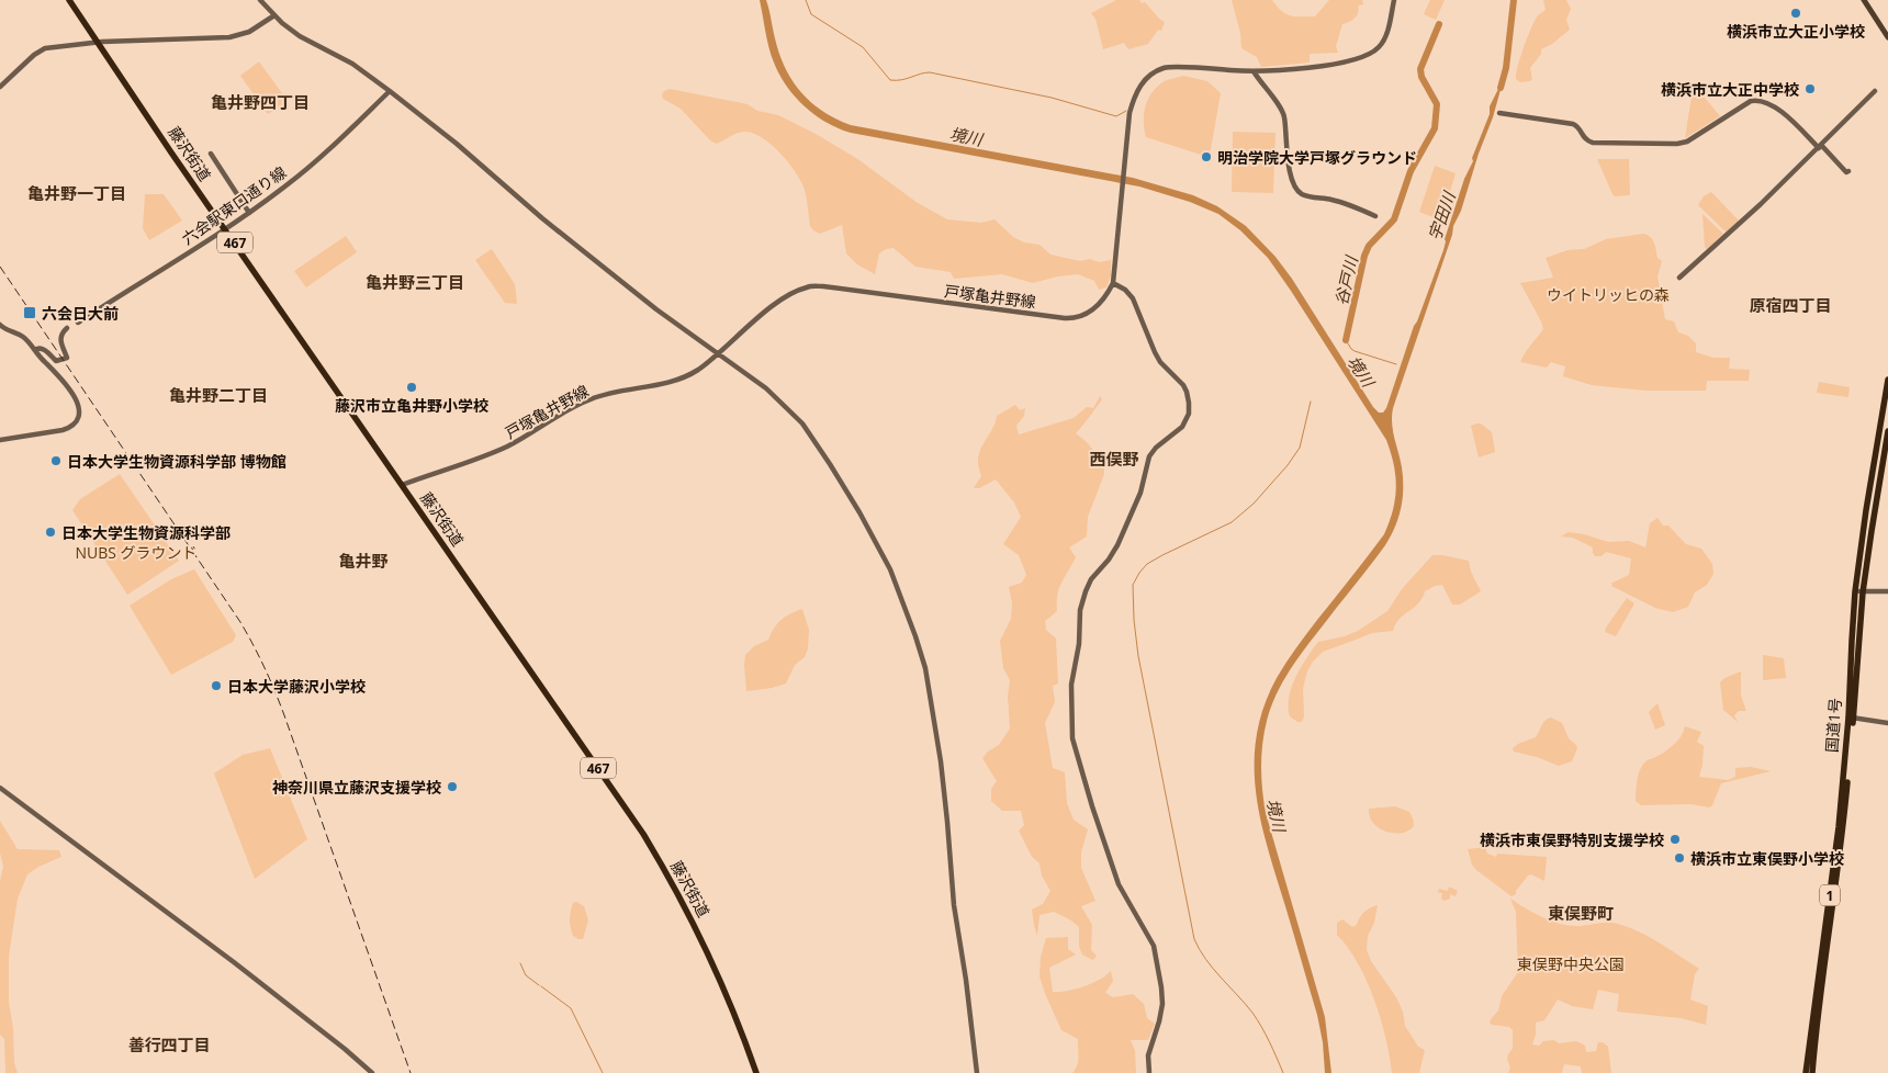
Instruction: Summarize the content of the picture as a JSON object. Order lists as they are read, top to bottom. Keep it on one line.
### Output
{"streets":{"highway":["藤沢街道","467","国道1号","1"],"street":["六会駅東口通り線","戸塚亀井野線"]},"crossings":[["藤沢街道","六会駅東口通り線"],["藤沢街道","戸塚亀井野線"]],"districts":["亀井野四丁目","亀井野一丁目","亀井野三丁目","原宿四丁目","亀井野二丁目","西俣野","亀井野","東俣野町","善行四丁目"],"water":["境川","宇田川","谷戸川"],"parks":["ウイトリッヒの森","NUBS グラウンド","東俣野中央公園"],"places":{"other":["横浜市立大正小学校","横浜市立大正中学校","明治学院大学戸塚グラウンド","藤沢市立亀井野小学校","日本大学生物資源科学部 博物館","日本大学生物資源科学部","日本大学藤沢小学校","神奈川県立藤沢支援学校","横浜市東俣野特別支援学校","横浜市立東俣野小学校"],"transit":["六会日大前"]}}
